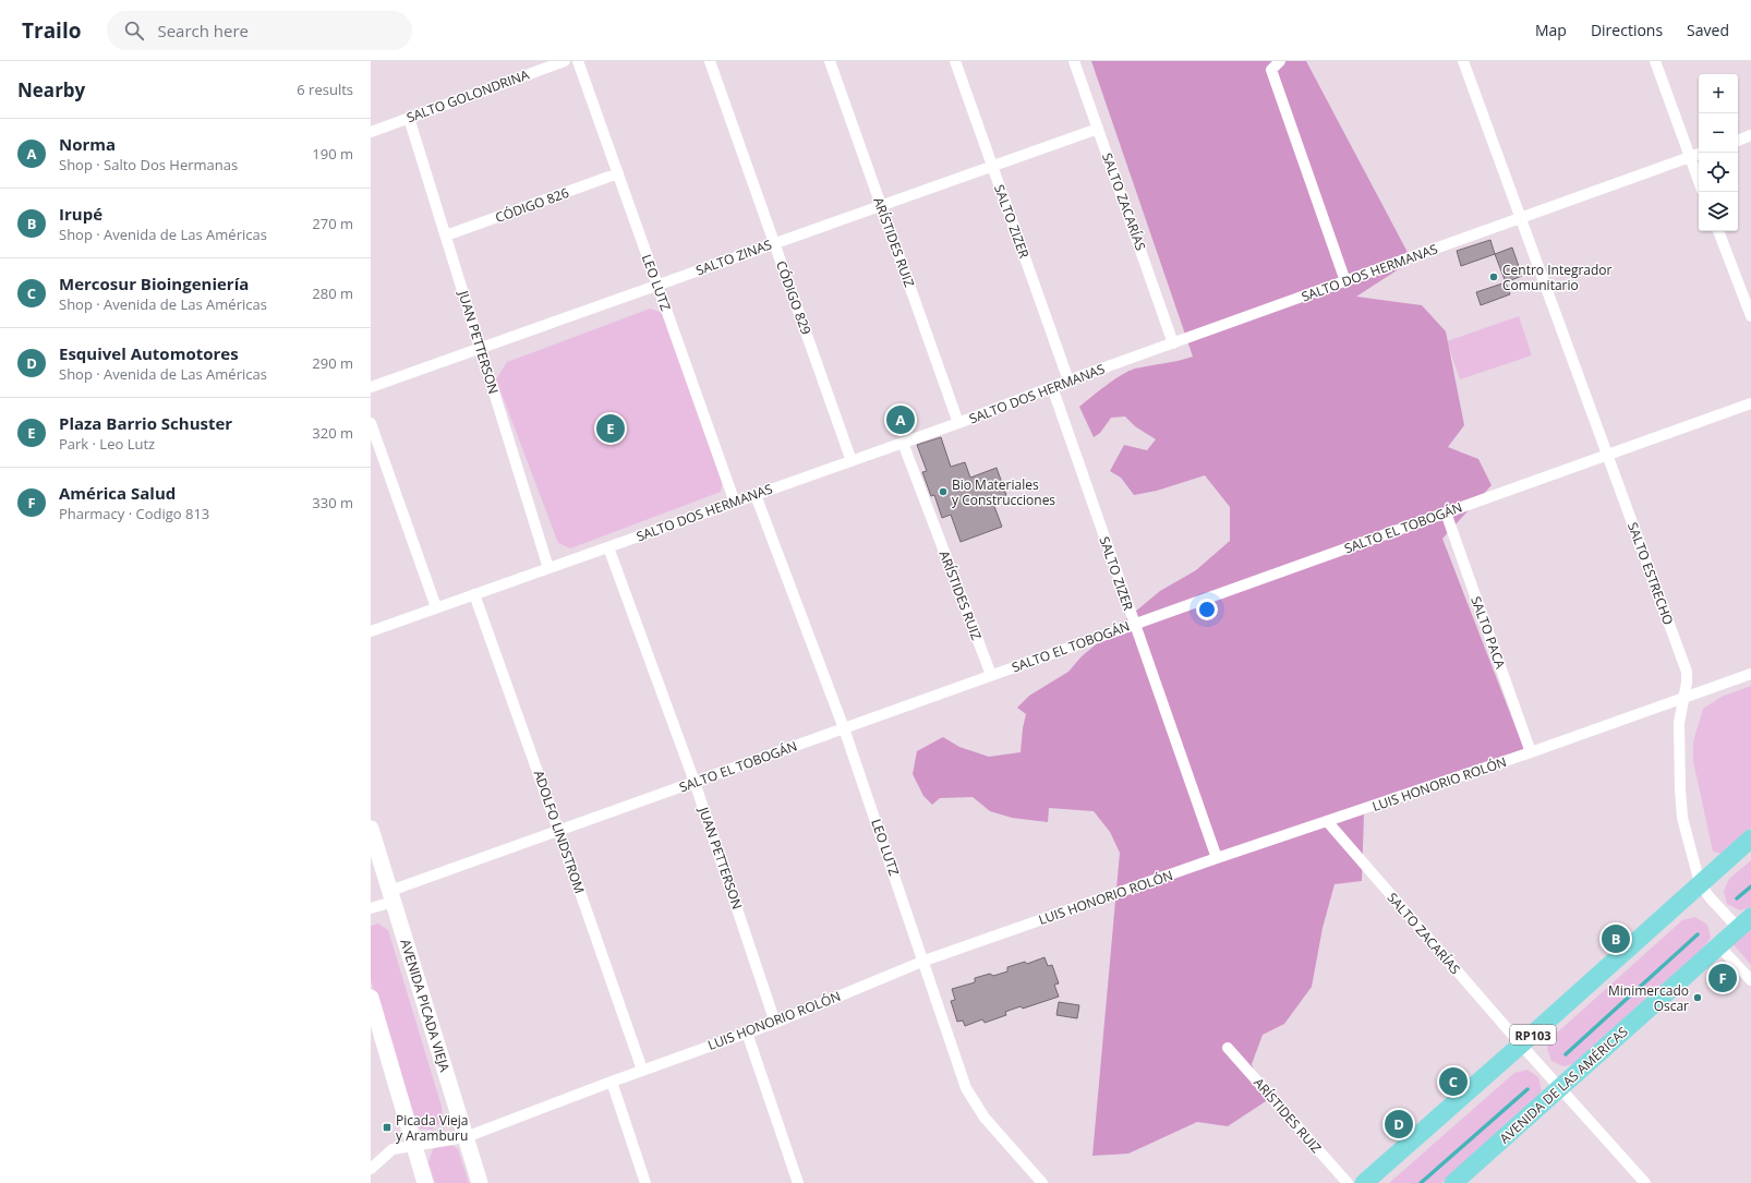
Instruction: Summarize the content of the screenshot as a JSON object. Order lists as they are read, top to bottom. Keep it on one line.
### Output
{"streets":{"main road":["RP103","AVENIDA DE LAS AMÉRICAS"],"street":["SALTO GOLONDRINA","SALTO ZACARÍAS","CÓDIGO 826","SALTO ZIZER","ARÍSTIDES RUIZ","SALTO ZINAS","SALTO DOS HERMANAS","LEO LUTZ","CÓDIGO 829","JUAN PETTERSON","SALTO EL TOBOGÁN","SALTO ESTRECHO","SALTO PACA","LUIS HONORIO ROLÓN","ADOLFO LINDSTROM","AVENIDA PICADA VIEJA"]},"crossings":[["SALTO GOLONDRINA","JUAN PETTERSON"],["SALTO ZACARÍAS","SALTO ZINAS"],["SALTO ZACARÍAS","SALTO DOS HERMANAS"],["SALTO ZACARÍAS","LUIS HONORIO ROLÓN"],["SALTO ZACARÍAS","RP103"],["SALTO ZACARÍAS","AVENIDA DE LAS AMÉRICAS"],["CÓDIGO 826","LEO LUTZ"],["CÓDIGO 826","JUAN PETTERSON"],["SALTO ZIZER","SALTO ZINAS"],["SALTO ZIZER","SALTO DOS HERMANAS"],["SALTO ZIZER","SALTO EL TOBOGÁN"],["SALTO ZIZER","LUIS HONORIO ROLÓN"],["ARÍSTIDES RUIZ","SALTO ZINAS"],["ARÍSTIDES RUIZ","SALTO DOS HERMANAS"],["ARÍSTIDES RUIZ","SALTO EL TOBOGÁN"],["SALTO ZINAS","LEO LUTZ"],["SALTO ZINAS","CÓDIGO 829"],["SALTO ZINAS","JUAN PETTERSON"],["SALTO DOS HERMANAS","LEO LUTZ"],["SALTO DOS HERMANAS","CÓDIGO 829"],["SALTO DOS HERMANAS","JUAN PETTERSON"],["SALTO DOS HERMANAS","SALTO ESTRECHO"],["SALTO DOS HERMANAS","ADOLFO LINDSTROM"],["LEO LUTZ","SALTO EL TOBOGÁN"],["LEO LUTZ","LUIS HONORIO ROLÓN"],["JUAN PETTERSON","SALTO EL TOBOGÁN"],["JUAN PETTERSON","LUIS HONORIO ROLÓN"],["SALTO EL TOBOGÁN","SALTO ESTRECHO"],["SALTO EL TOBOGÁN","SALTO PACA"],["SALTO EL TOBOGÁN","ADOLFO LINDSTROM"],["SALTO EL TOBOGÁN","AVENIDA PICADA VIEJA"],["SALTO ESTRECHO","LUIS HONORIO ROLÓN"],["SALTO ESTRECHO","RP103"],["SALTO ESTRECHO","AVENIDA DE LAS AMÉRICAS"],["SALTO PACA","LUIS HONORIO ROLÓN"],["LUIS HONORIO ROLÓN","ADOLFO LINDSTROM"],["LUIS HONORIO ROLÓN","AVENIDA PICADA VIEJA"]],"places":{"other":["Centro Integrador Comunitario","Bio Materiales y Construcciones","Minimercado Oscar"],"transit":["Picada Vieja y Aramburu"]},"page":{"header":"Trailo","search":"Search here","nav":["Map","Directions","Saved"],"heading":["Nearby","6 results"],"map_buttons":["+","−"],"list":[{"mark":"A","name":"Norma","note":"Shop · Salto Dos Hermanas","value":"190 m"},{"mark":"B","name":"Irupé","note":"Shop · Avenida de Las Américas","value":"270 m"},{"mark":"C","name":"Mercosur Bioingeniería","note":"Shop · Avenida de Las Américas","value":"280 m"},{"mark":"D","name":"Esquivel Automotores","note":"Shop · Avenida de Las Américas","value":"290 m"},{"mark":"E","name":"Plaza Barrio Schuster","note":"Park · Leo Lutz","value":"320 m"},{"mark":"F","name":"América Salud","note":"Pharmacy · Codigo 813","value":"330 m"}],"pins":["A","E","B","F","C","D"]}}
